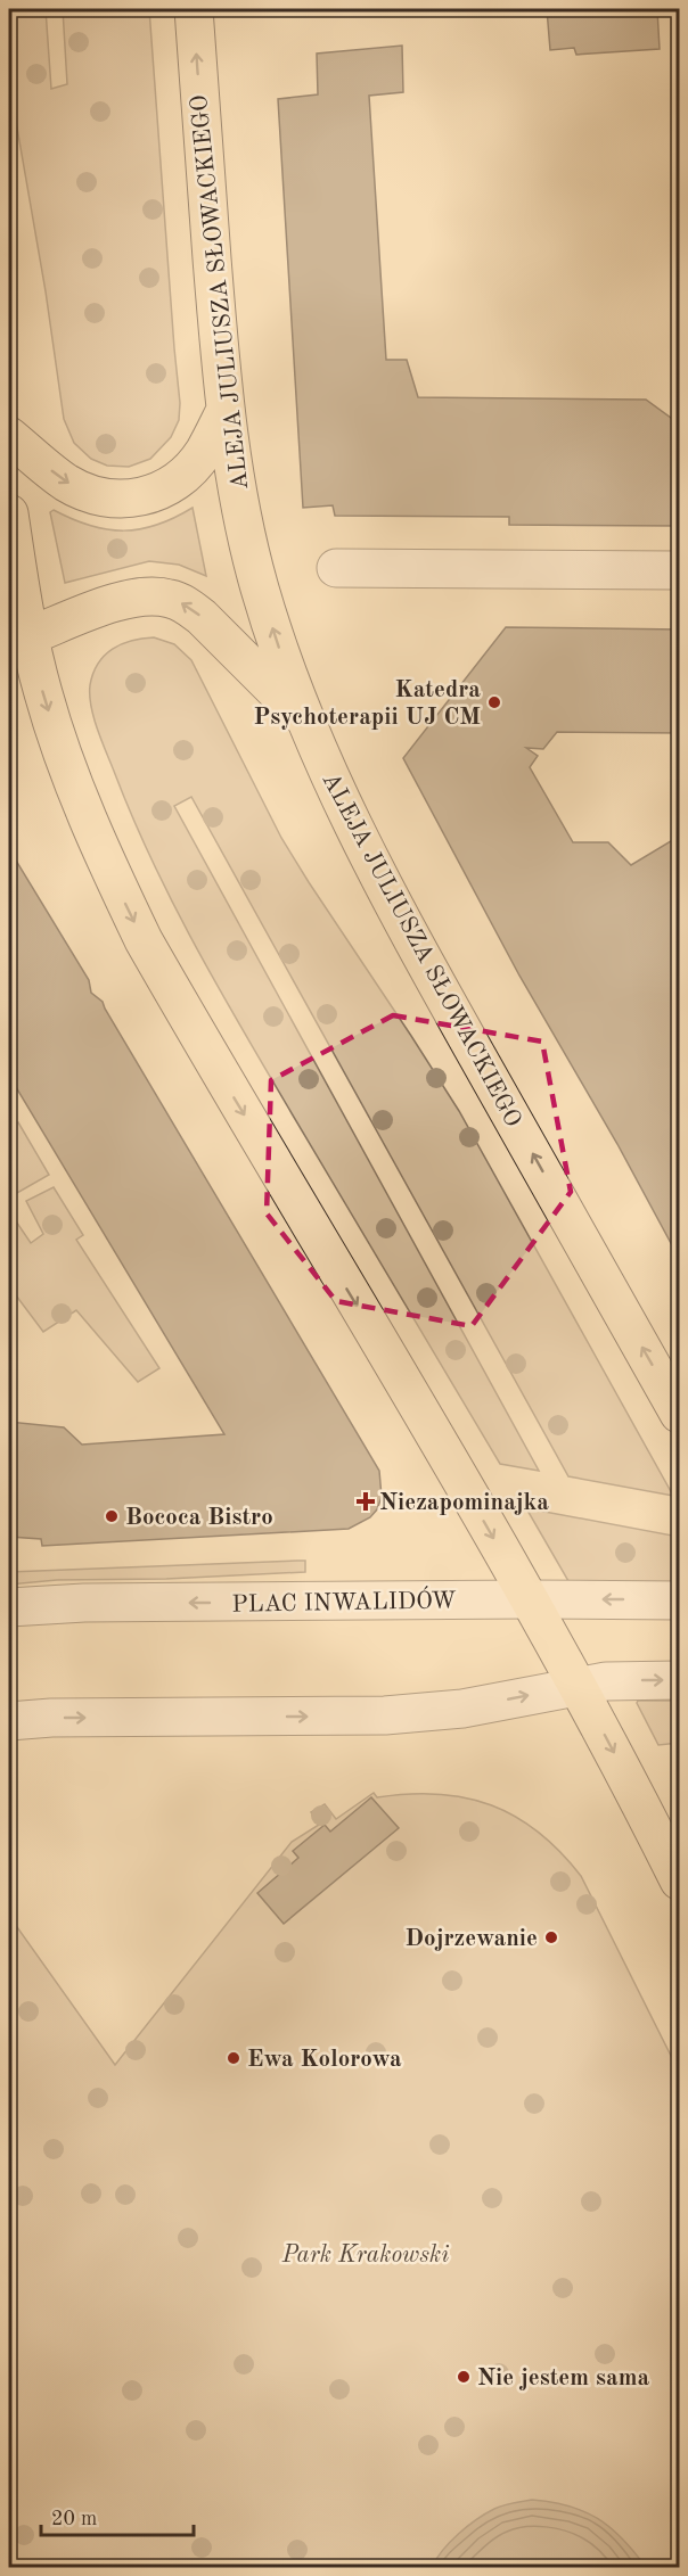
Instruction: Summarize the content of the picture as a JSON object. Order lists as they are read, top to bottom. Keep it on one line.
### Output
{"streets":{"main road":["ALEJA JULIUSZA SŁOWACKIEGO"],"street":["PLAC INWALIDÓW"]},"parks":["Park Krakowski"],"places":{"other":["Katedra Psychoterapii UJ CM","Bococa Bistro","Dojrzewanie","Ewa Kolorowa","Nie jestem sama"],"health":["Niezapominajka"]},"scale_bar":"20 m"}
